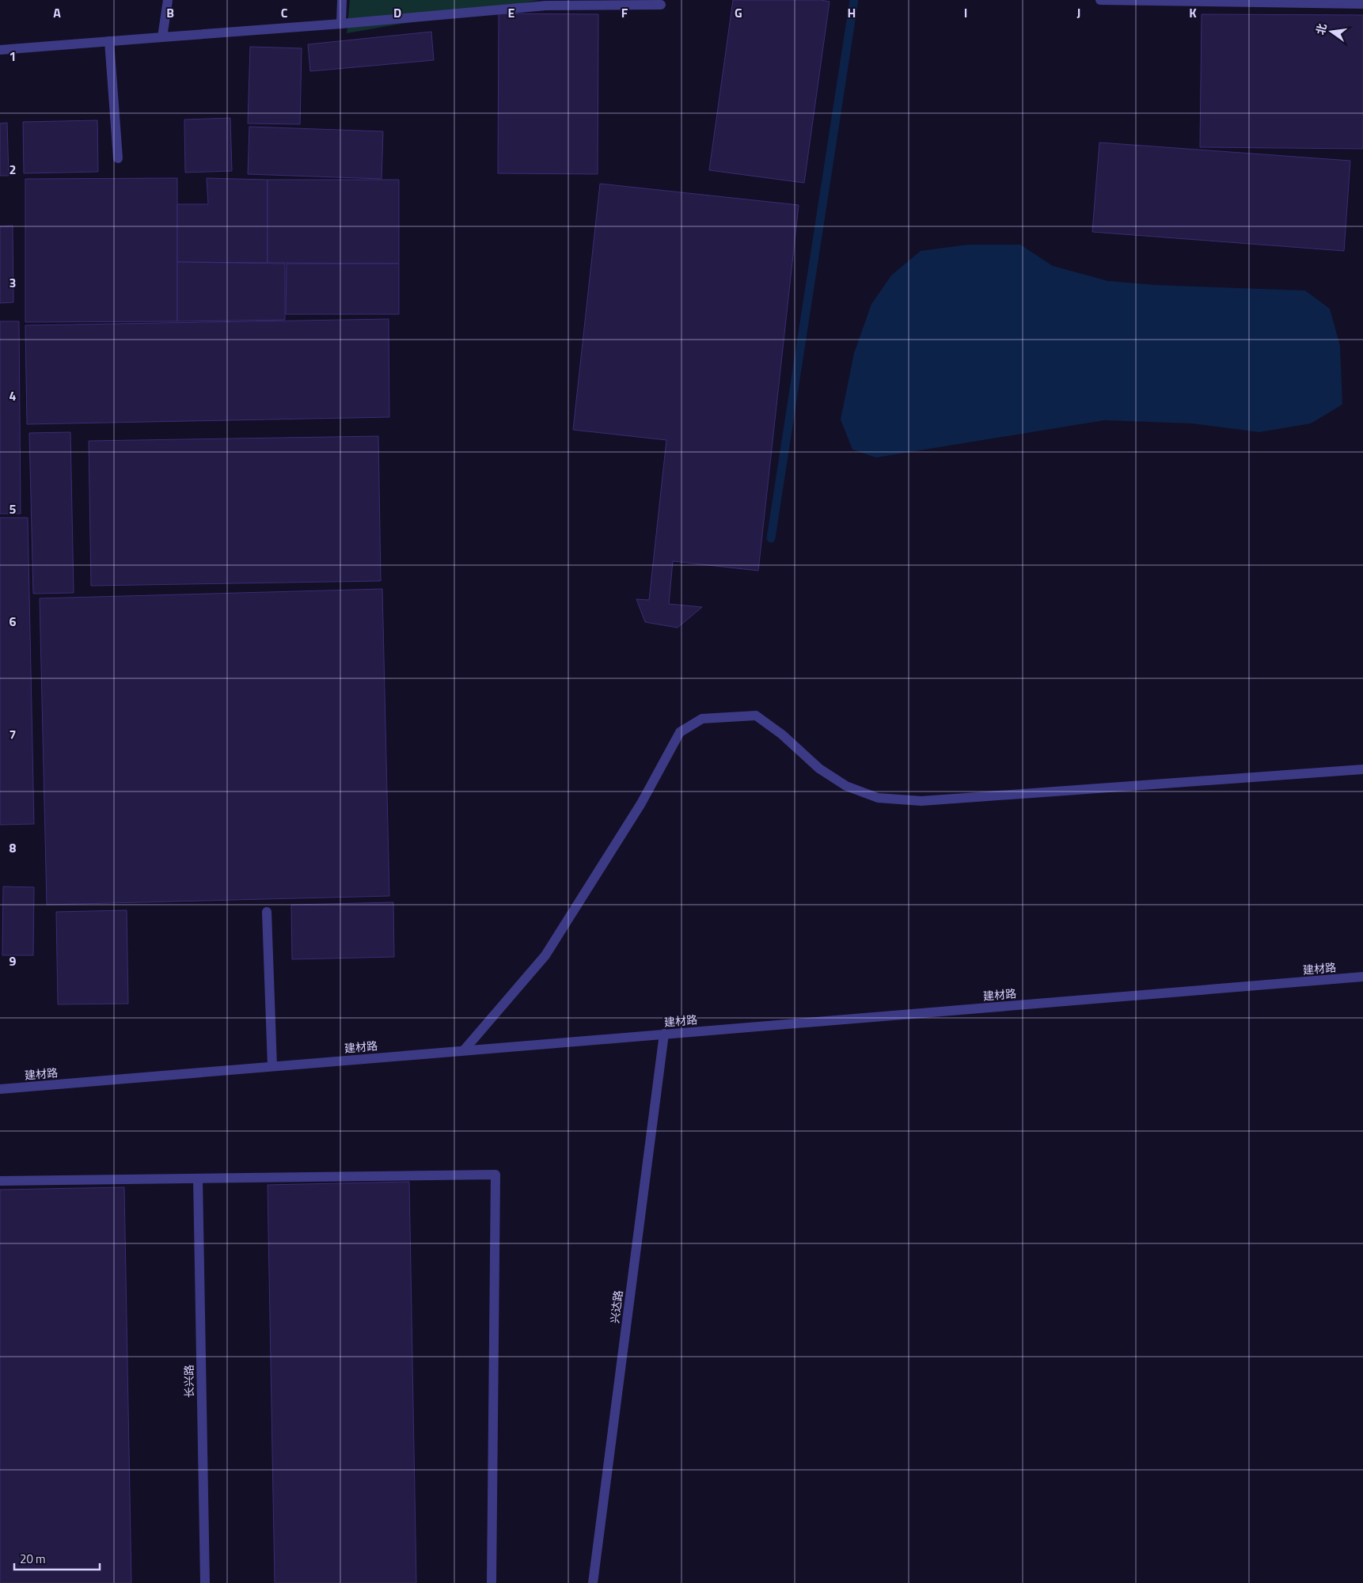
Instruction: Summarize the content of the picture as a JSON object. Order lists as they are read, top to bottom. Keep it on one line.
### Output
{"streets":{"street":["建材路","兴达路","长兴路"]},"crossings":[["建材路","兴达路"]],"scale_bar":"20 m","north":"left","grid":{"columns":["A","B","C","D","E","F","G","H","I","J","K"],"rows":["1","2","3","4","5","6","7","8","9"]}}
